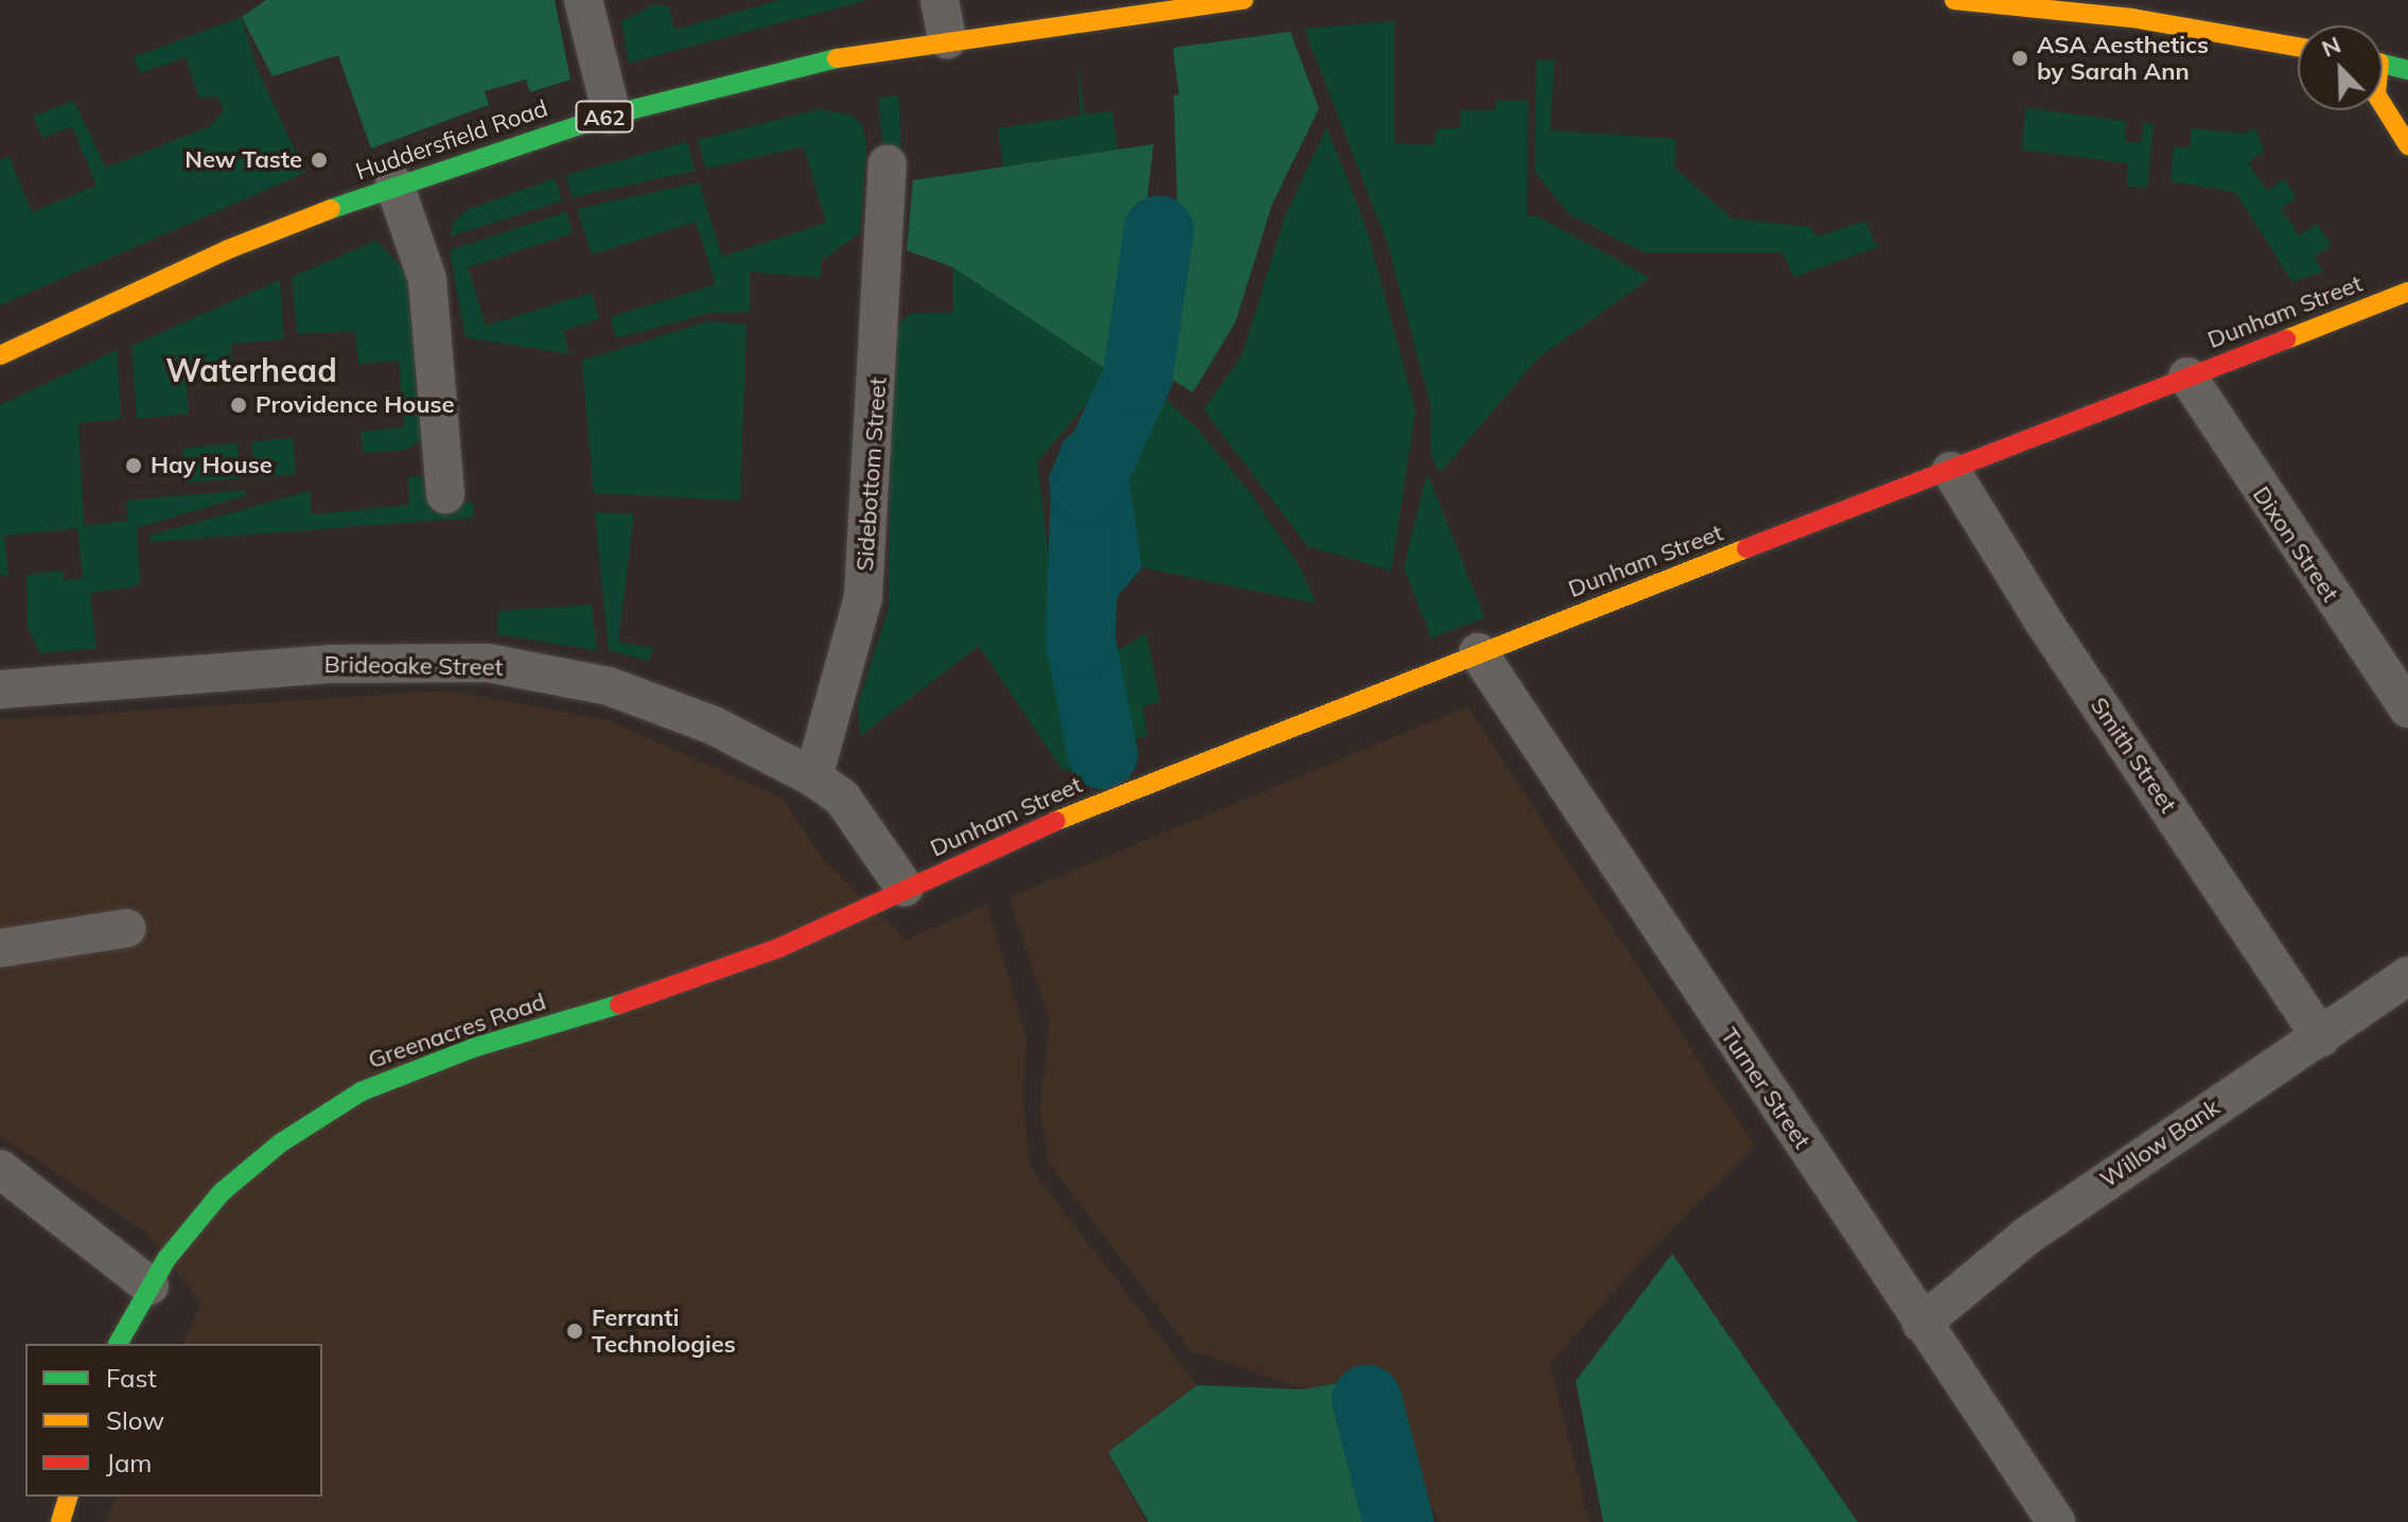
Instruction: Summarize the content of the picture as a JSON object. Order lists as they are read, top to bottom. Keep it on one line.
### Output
{"streets":{"street":["A62","Huddersfield Road","Dunham Street","Sidebottom Street","Dixon Street","Brideoake Street","Smith Street","Greenacres Road","Turner Street","Willow Bank"]},"crossings":[["Dunham Street","Dixon Street"],["Dunham Street","Brideoake Street"],["Dunham Street","Smith Street"],["Dunham Street","Greenacres Road"],["Dunham Street","Turner Street"],["Sidebottom Street","Brideoake Street"],["Brideoake Street","Greenacres Road"],["Smith Street","Willow Bank"],["Turner Street","Willow Bank"]],"districts":["Waterhead"],"places":["ASA Aesthetics by Sarah Ann","New Taste","Providence House","Hay House","Ferranti Technologies"],"legend":["Fast","Slow","Jam"],"north":"top left"}
